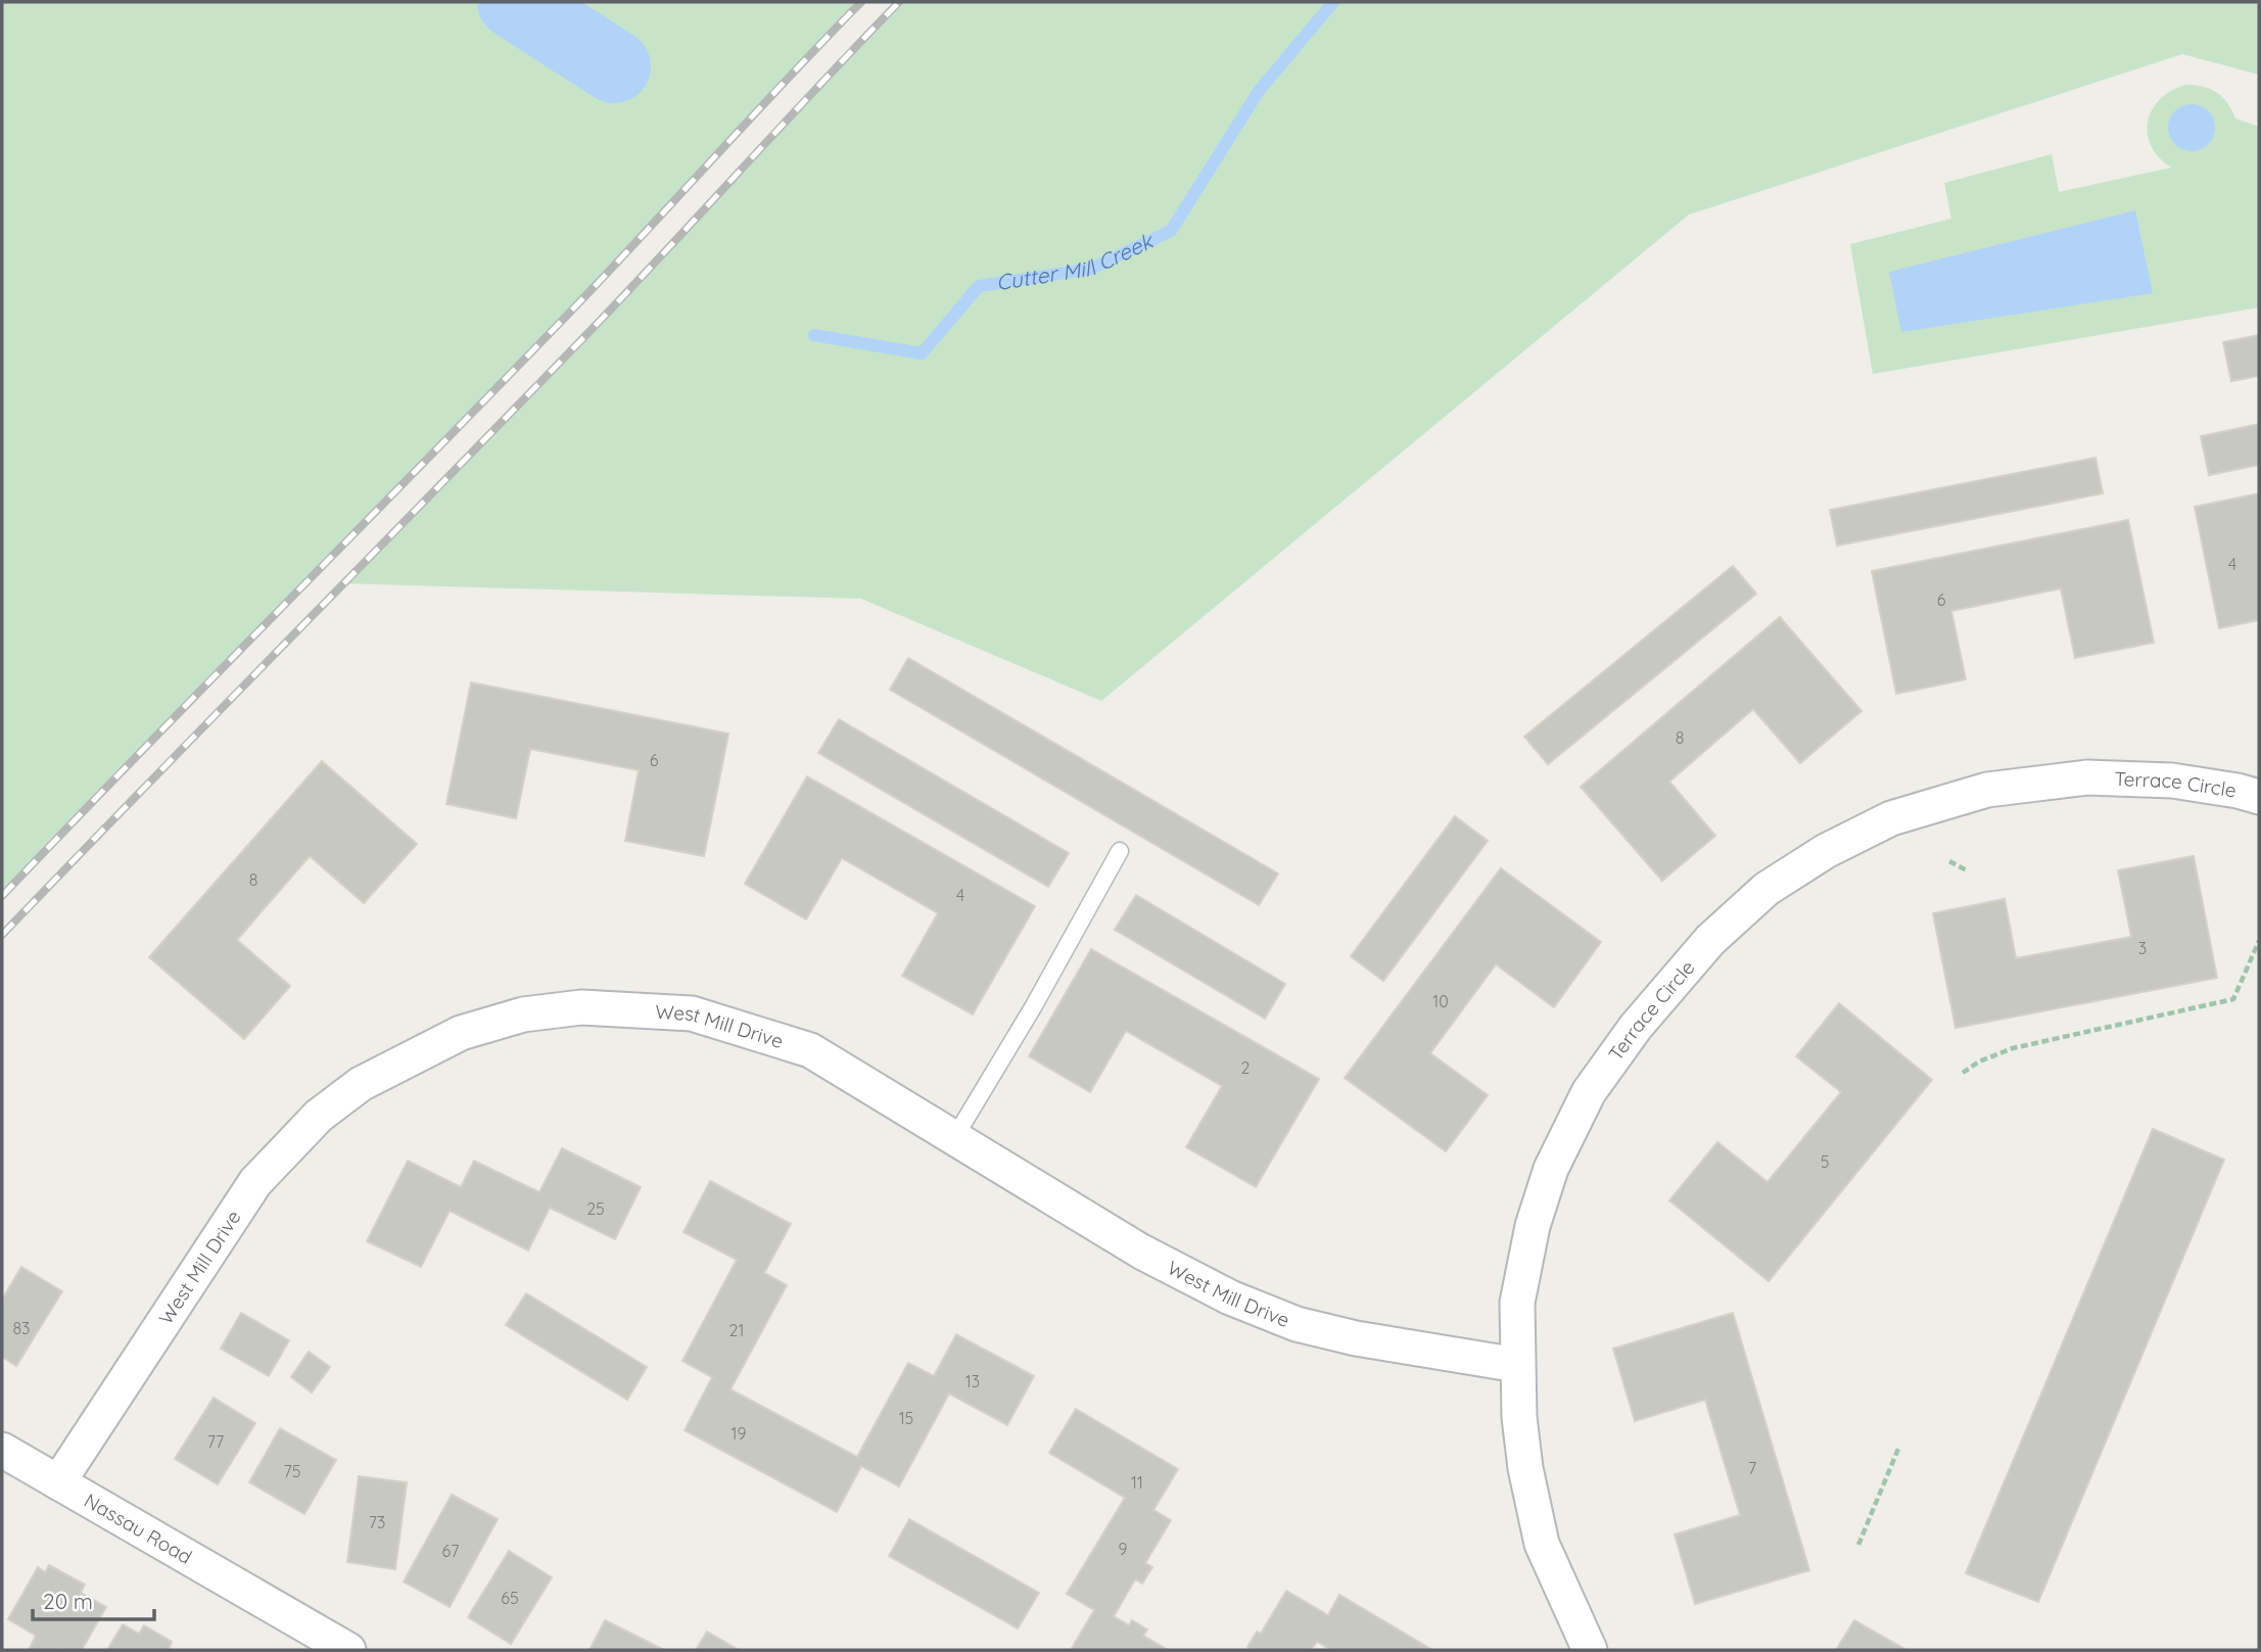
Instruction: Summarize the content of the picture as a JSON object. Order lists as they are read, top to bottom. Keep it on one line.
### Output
{"streets":{"street":["Terrace Circle","West Mill Drive","Nassau Road"]},"crossings":[["Terrace Circle","West Mill Drive"],["West Mill Drive","Nassau Road"]],"water":["Cutter Mill Creek"],"house_numbers":["4","6","8","6","8","4","3","10","2","5","25","83","21","13","15","19","77","7","75","11","73","9","67","65"],"scale_bar":"20 m"}
